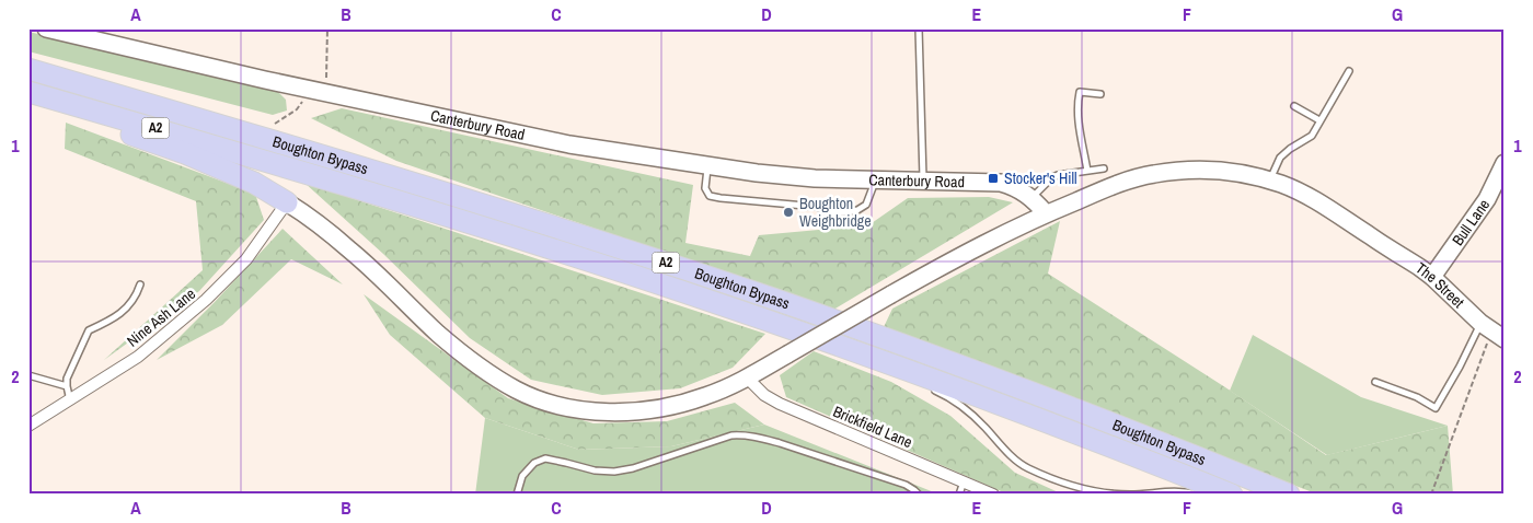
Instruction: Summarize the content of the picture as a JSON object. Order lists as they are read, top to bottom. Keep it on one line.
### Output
{"streets":{"highway":["A2","Boughton Bypass"],"street":["Canterbury Road","Bull Lane","The Street","Nine Ash Lane","Brickfield Lane"]},"crossings":[["Bull Lane","The Street"]],"places":{"transit":["Stocker's Hill"],"other":["Boughton Weighbridge"]},"grid":{"columns":["A","B","C","D","E","F","G"],"rows":["1","2"]}}
